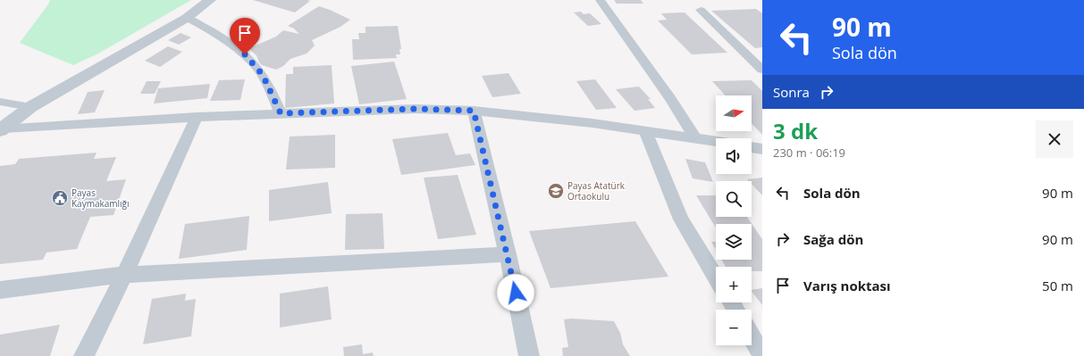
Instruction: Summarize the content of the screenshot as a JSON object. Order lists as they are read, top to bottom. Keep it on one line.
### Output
{"places":{"school or university":["Payas Atatürk Ortaokulu"],"public building":["Payas Kaymakamlığı"]},"north":"right","page":{"turn":["90 m","Sola dön"],"then":"Sonra","map_buttons":["+","−"],"heading":["3 dk","230 m · 06:19"],"list":[{"name":"Sola dön","value":"90 m"},{"name":"Sağa dön","value":"90 m"},{"name":"Varış noktası","value":"50 m"}]}}
